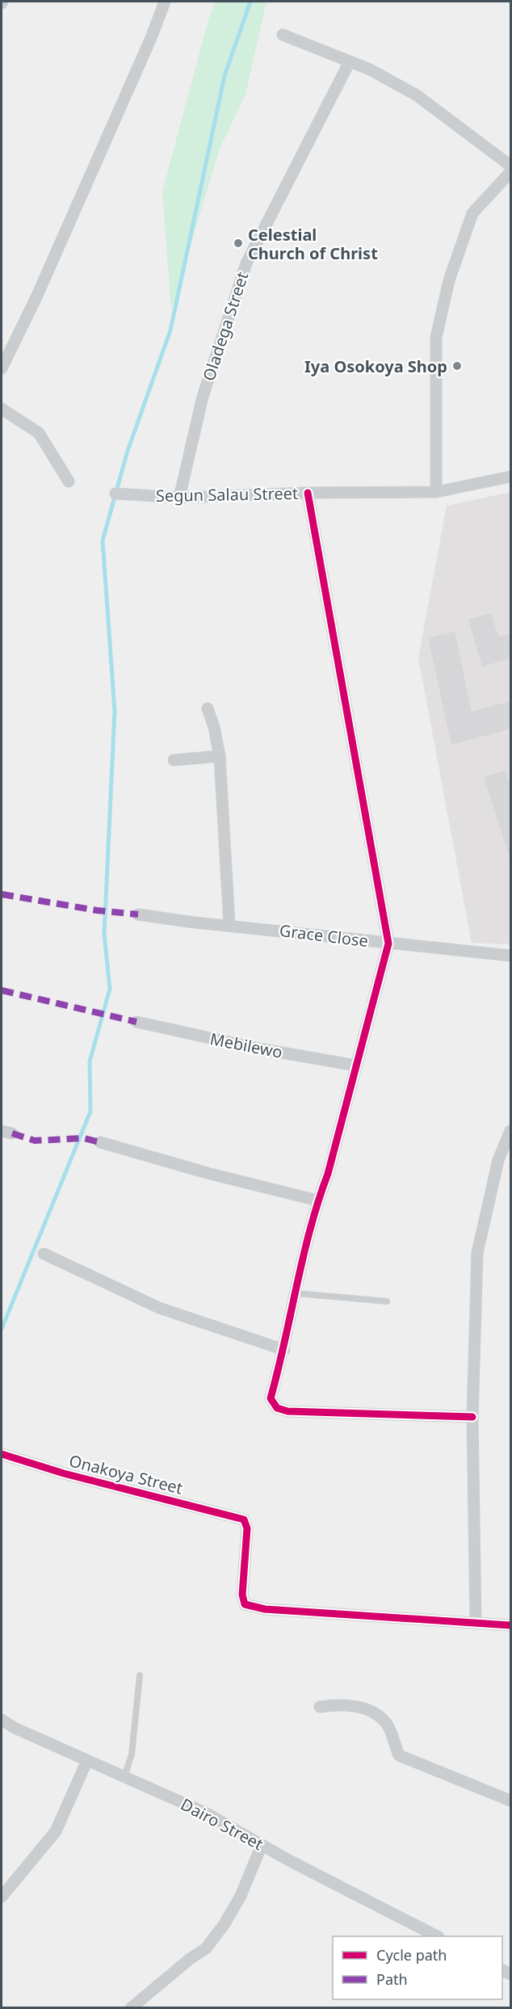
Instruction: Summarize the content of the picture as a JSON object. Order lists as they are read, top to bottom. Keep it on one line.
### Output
{"streets":{"street":["Oladega Street","Segun Salau Street","Grace Close","Mebilewo","Onakoya Street","Dairo Street"]},"crossings":[["Oladega Street","Segun Salau Street"]],"places":["Celestial Church of Christ","Iya Osokoya Shop"],"legend":["Cycle path","Path"]}
